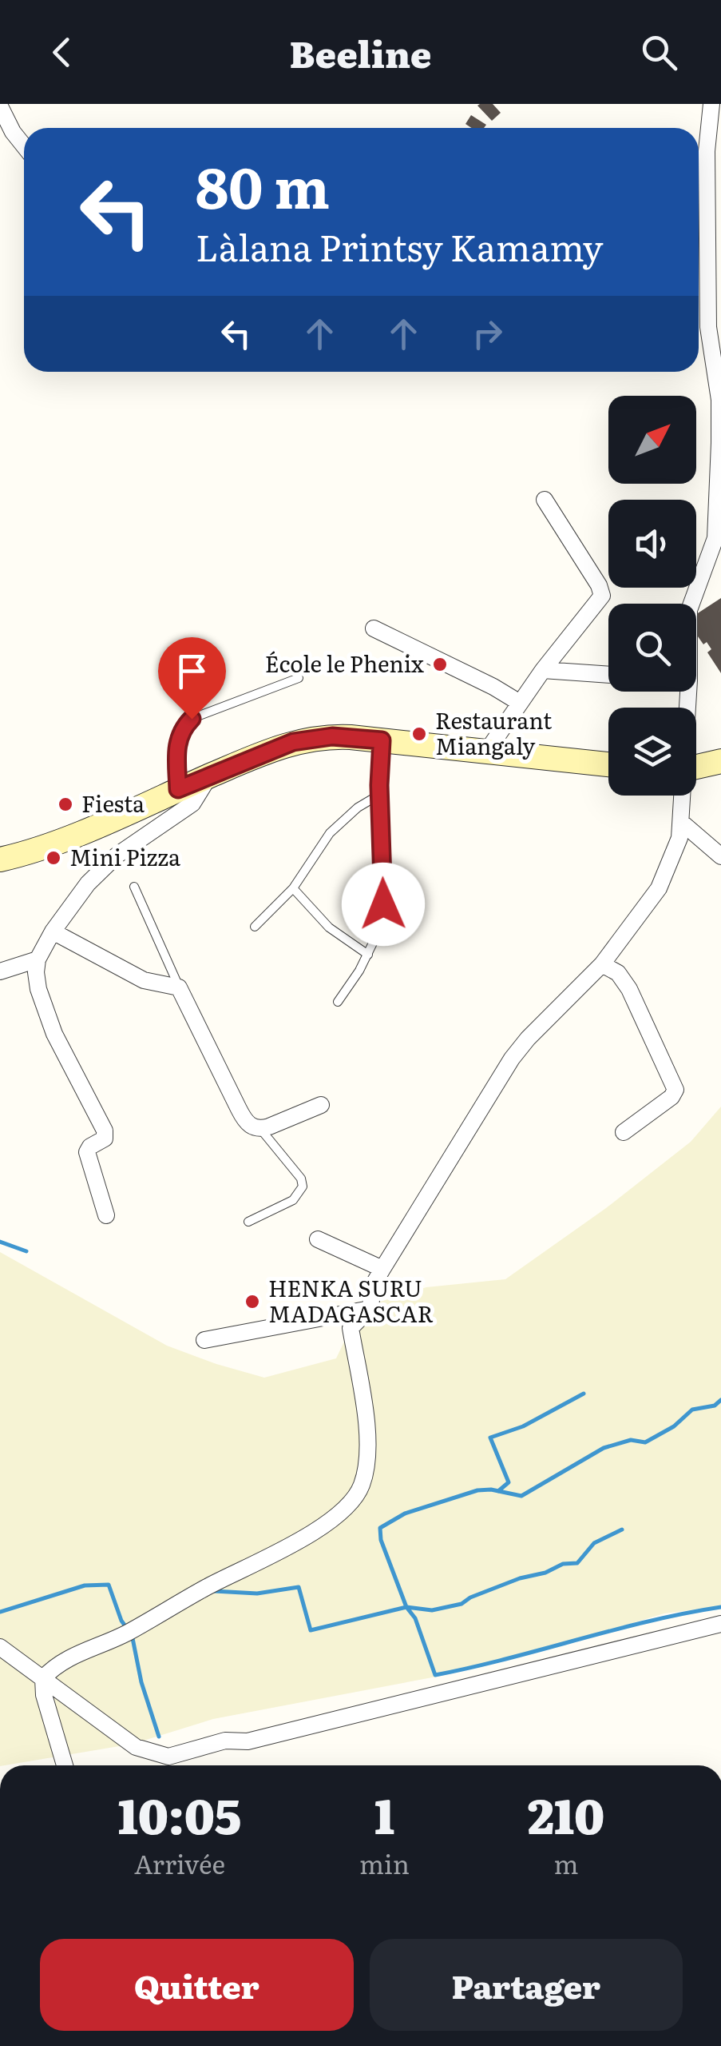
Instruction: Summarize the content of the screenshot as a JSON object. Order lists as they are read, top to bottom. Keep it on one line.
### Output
{"places":["École le Phenix","Restaurant Miangaly","Fiesta","Mini Pizza","HENKA SURU MADAGASCAR"],"north":"top right","page":{"header":"Beeline","turn":["80 m","Làlana Printsy Kamamy"],"eta":["10:05","Arrivée","1","min","210","m"],"buttons":["Quitter","Partager"]}}
